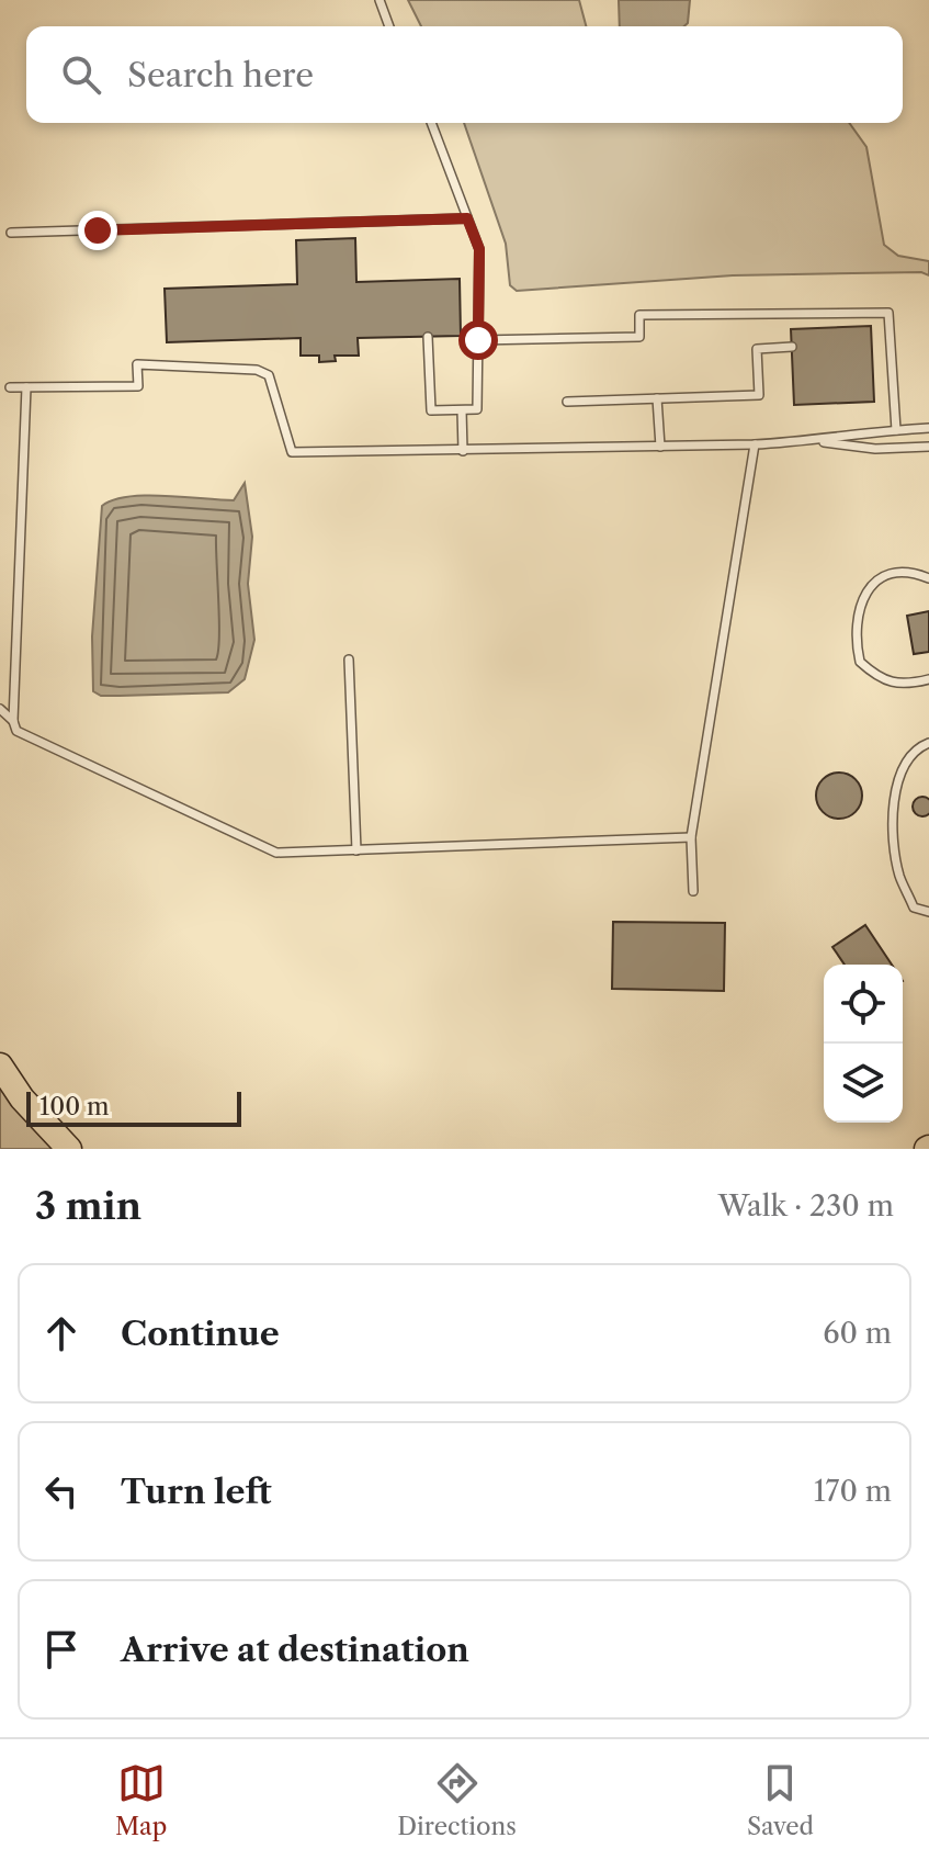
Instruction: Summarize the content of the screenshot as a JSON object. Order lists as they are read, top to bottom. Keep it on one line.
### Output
{"scale_bar":"100 m","page":{"search":"Search here","scale":"100 m","heading":["3 min","Walk · 230 m"],"list":[["Continue","60 m"],["Turn left","170 m"],"Arrive at destination"],"nav":["Map","Directions","Saved"]}}
